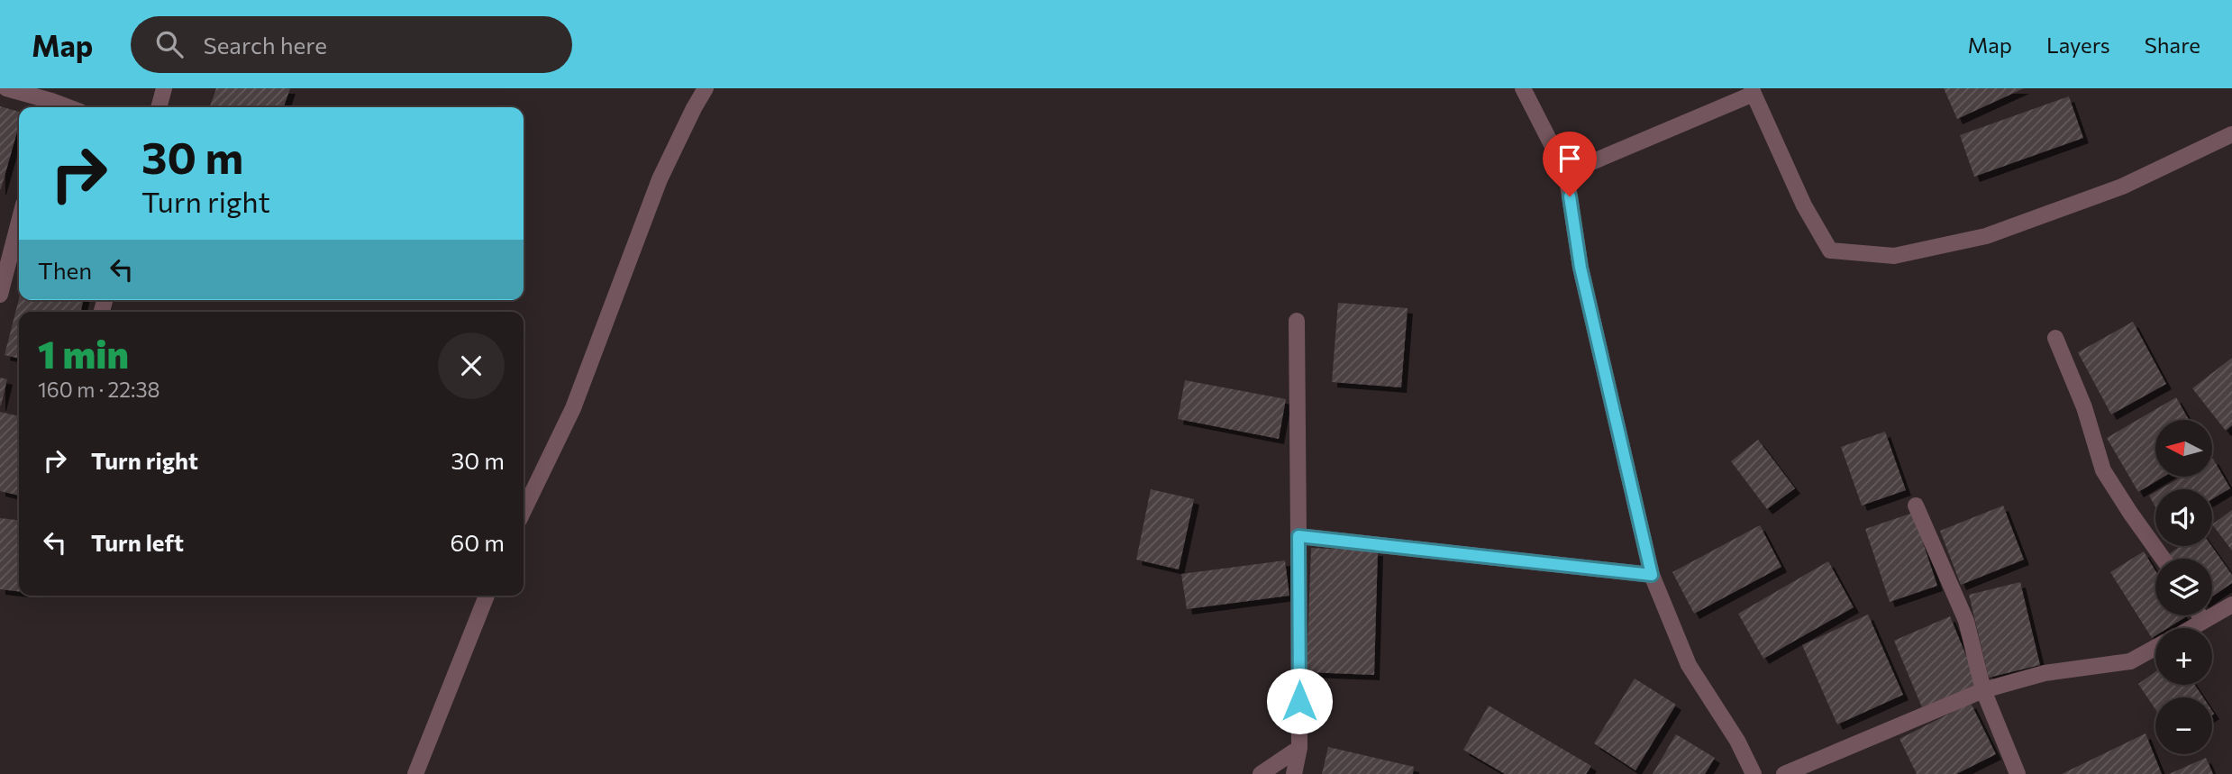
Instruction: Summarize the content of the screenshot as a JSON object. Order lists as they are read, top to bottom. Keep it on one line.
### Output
{"north":"left","page":{"header":"Map","search":"Search here","nav":["Map","Layers","Share"],"turn":["30 m","Turn right"],"then":"Then","heading":["1 min","160 m · 22:38"],"list":[{"name":"Turn right","value":"30 m"},{"name":"Turn left","value":"60 m"}],"map_buttons":["+","−"]}}
